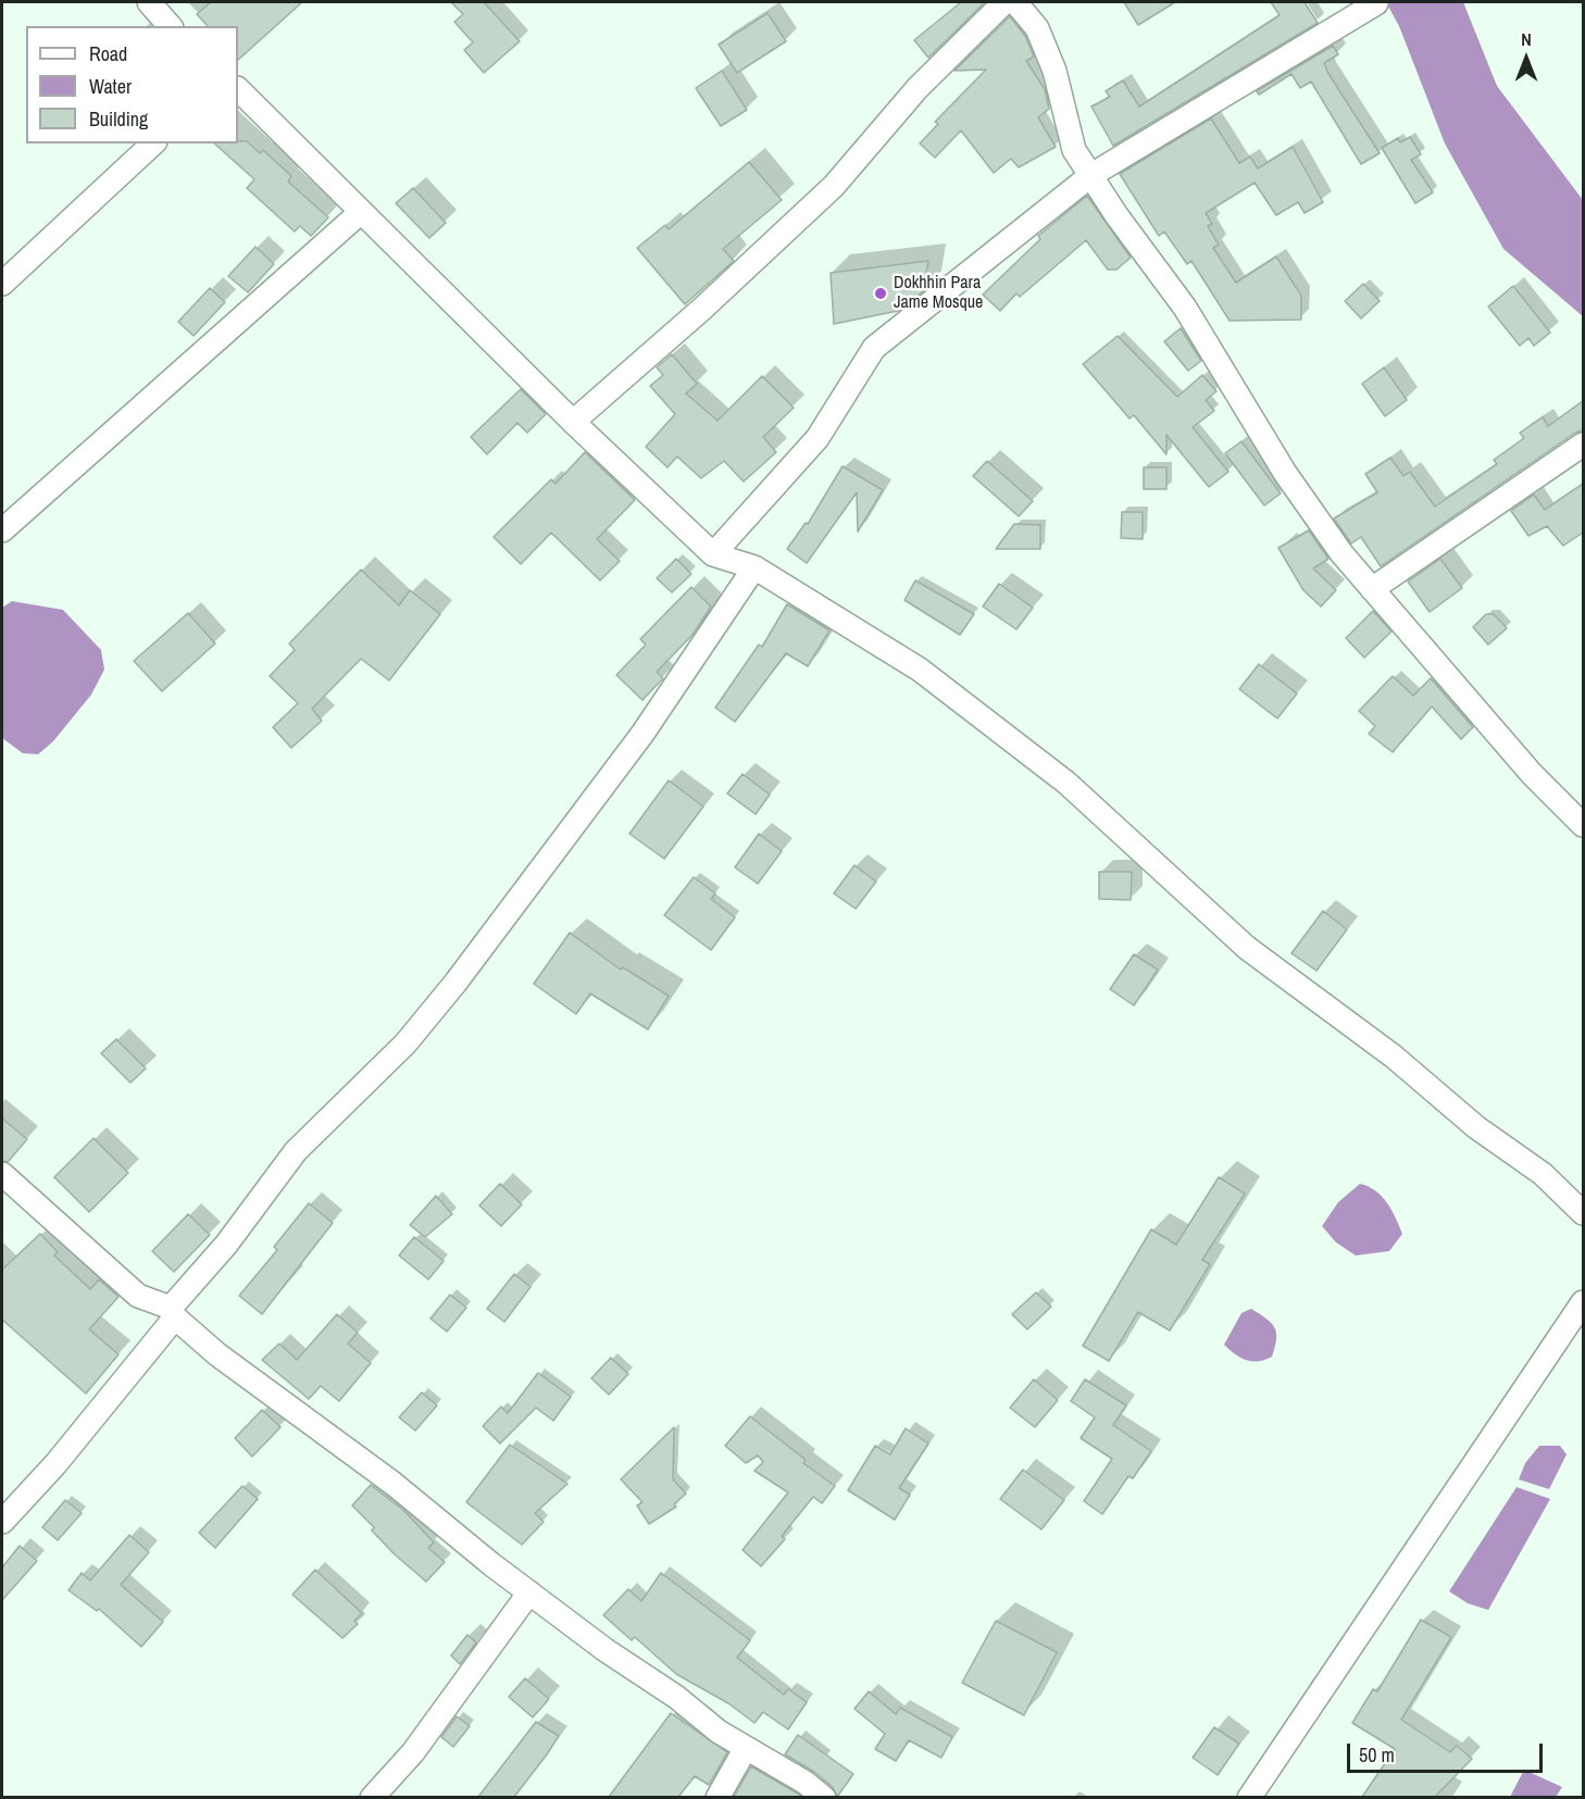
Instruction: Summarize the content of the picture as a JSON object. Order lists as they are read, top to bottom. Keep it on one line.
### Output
{"places":["Dokhhin Para Jame Mosque"],"legend":["Road","Water","Building"],"scale_bar":"50 m","north":"top"}
